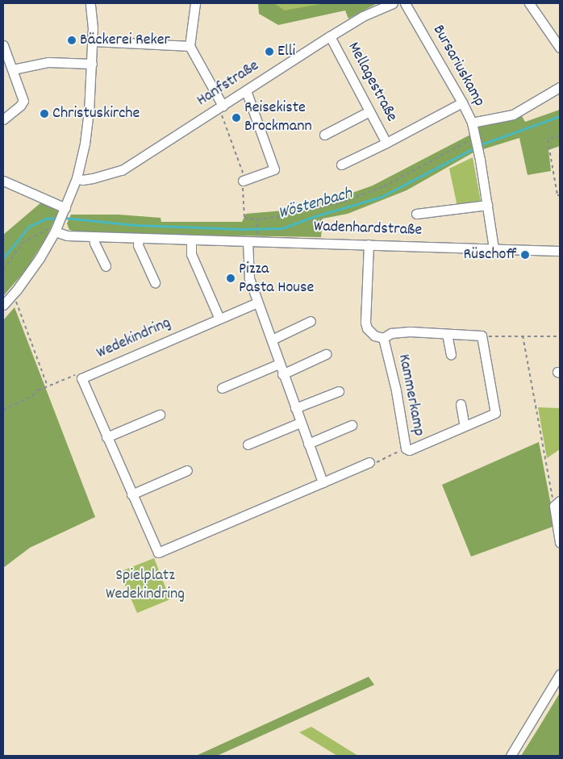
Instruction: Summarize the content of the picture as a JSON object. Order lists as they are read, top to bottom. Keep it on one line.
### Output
{"streets":{"street":["Bursariuskamp","Mellagestraße","Hanfstraße","Wadenhardstraße","Wedekindring","Kammerkamp"]},"crossings":[["Bursariuskamp","Mellagestraße"],["Mellagestraße","Hanfstraße"],["Wadenhardstraße","Kammerkamp"]],"water":["Wöstenbach"],"parks":["Spielplatz Wedekindring"],"places":["Bäckerei Reker","Elli","Christuskirche","Reisekiste Brockmann","Rüschoff","Pizza Pasta House"]}
